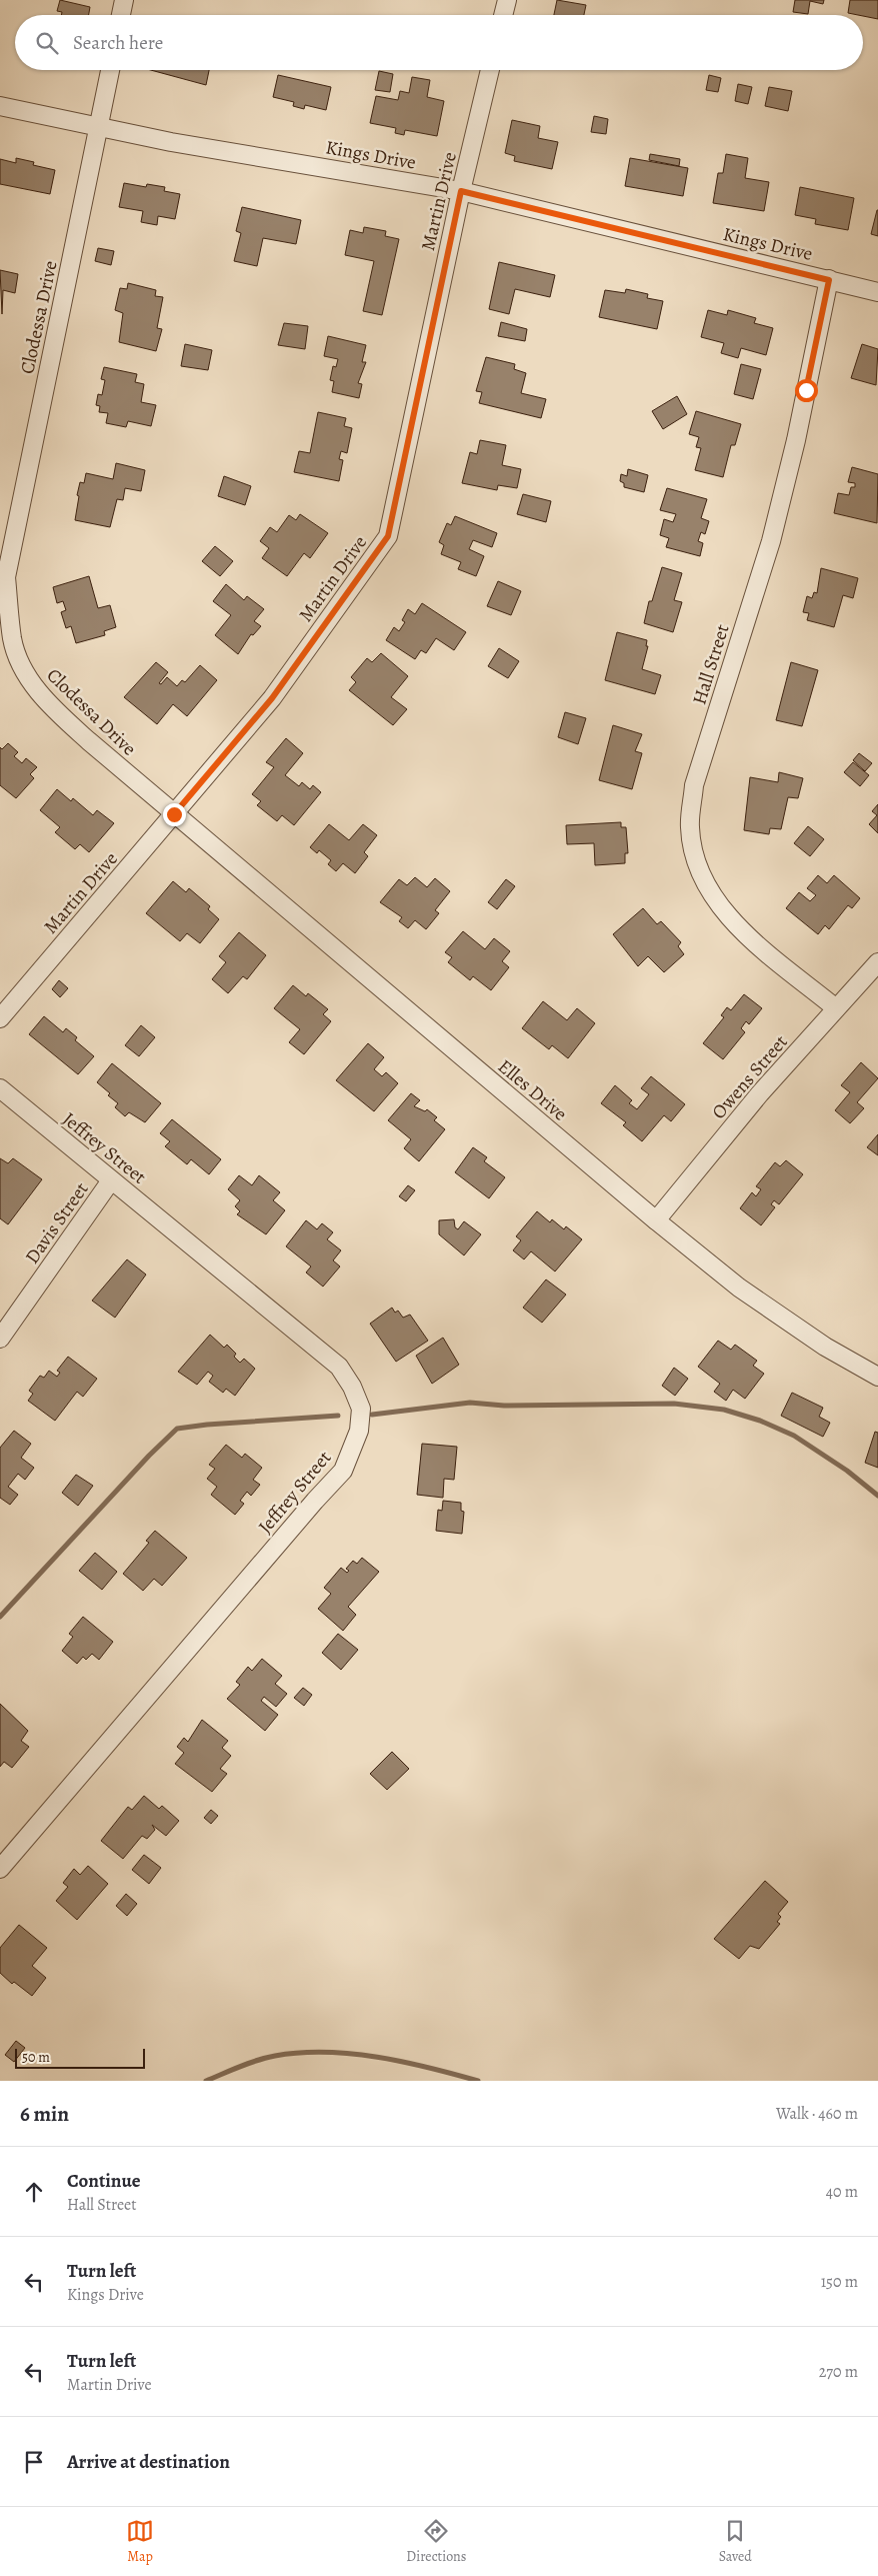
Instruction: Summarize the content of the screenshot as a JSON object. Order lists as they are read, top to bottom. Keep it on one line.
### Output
{"streets":{"street":["Kings Drive","Martin Drive","Clodessa Drive","Hall Street","Owens Street","Elles Drive","Jeffrey Street","Davis Street"]},"crossings":[["Kings Drive","Martin Drive"],["Kings Drive","Clodessa Drive"],["Kings Drive","Hall Street"],["Martin Drive","Clodessa Drive"],["Martin Drive","Elles Drive"],["Clodessa Drive","Elles Drive"],["Hall Street","Owens Street"],["Owens Street","Elles Drive"],["Jeffrey Street","Davis Street"]],"scale_bar":"50 m","page":{"search":"Search here","scale":"50 m","heading":["6 min","Walk · 460 m"],"list":[["Continue","Hall Street","40 m"],["Turn left","Kings Drive","150 m"],["Turn left","Martin Drive","270 m"],"Arrive at destination"],"nav":["Map","Directions","Saved"]}}
